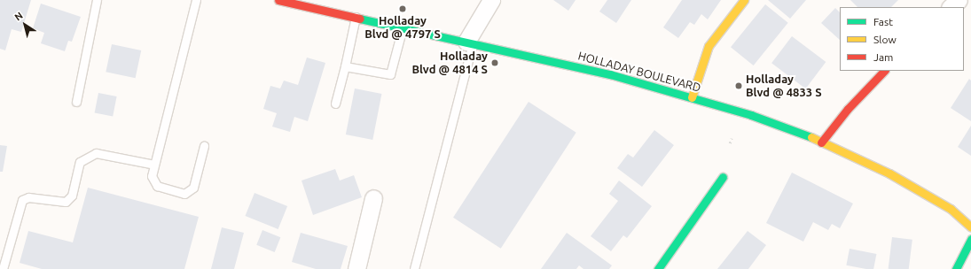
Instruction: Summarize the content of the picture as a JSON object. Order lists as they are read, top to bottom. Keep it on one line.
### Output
{"streets":{"main road":["HOLLADAY BOULEVARD"]},"places":["Holladay Blvd @ 4797 S","Holladay Blvd @ 4814 S","Holladay Blvd @ 4833 S"],"legend":["Fast","Slow","Jam"],"north":"top left"}
